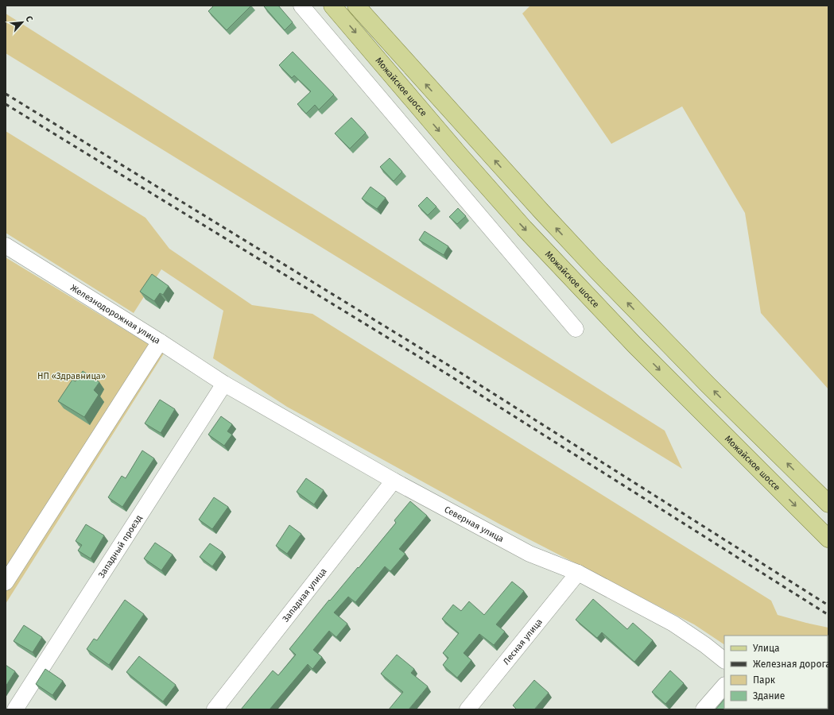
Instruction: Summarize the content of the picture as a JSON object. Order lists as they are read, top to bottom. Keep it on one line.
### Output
{"streets":{"main road":["Можайское шоссе"],"street":["Железнодорожная улица","Северная улица","Западный проезд","Западная улица","Лесная улица"]},"crossings":[["Железнодорожная улица","Северная улица"],["Железнодорожная улица","Западный проезд"],["Северная улица","Западный проезд"],["Северная улица","Западная улица"],["Северная улица","Лесная улица"]],"parks":["НП «Здравница»"],"legend":["Улица","Железная дорога","Парк","Здание"],"north":"top right"}
